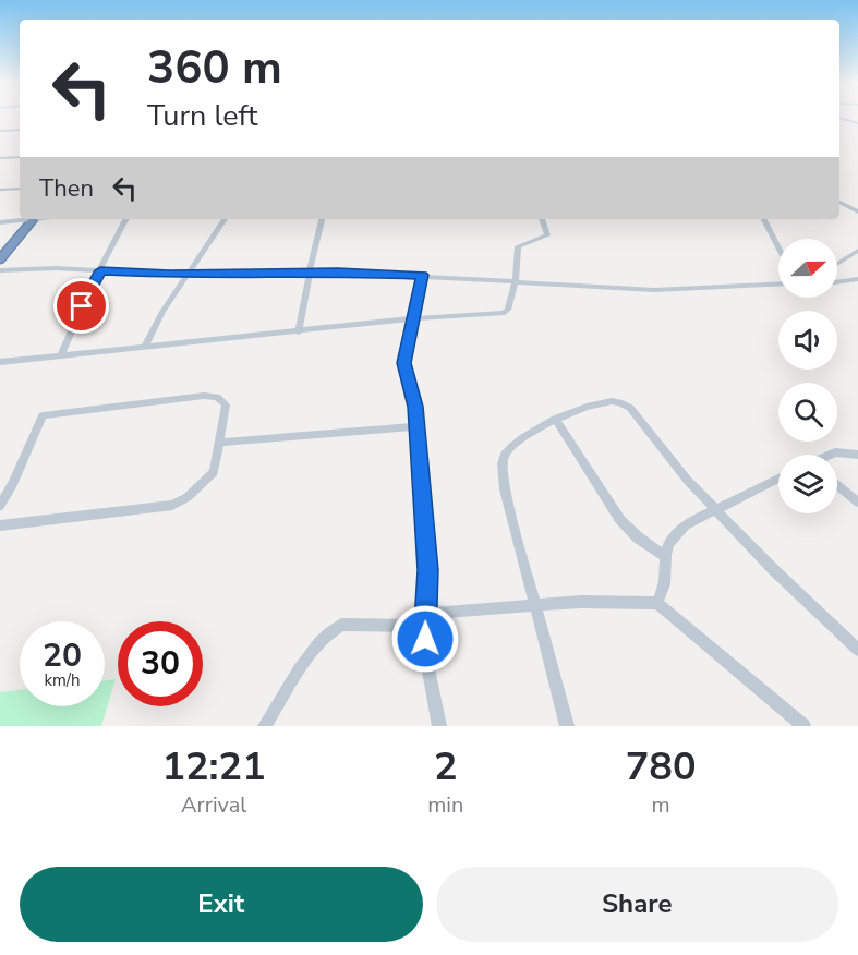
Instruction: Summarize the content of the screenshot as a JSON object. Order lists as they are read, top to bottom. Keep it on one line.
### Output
{"north":"right","page":{"turn":["360 m","Turn left"],"then":"Then","speed":"20 km/h","limit":"30","eta":["12:21","Arrival","2","min","780","m"],"buttons":["Exit","Share"]}}
